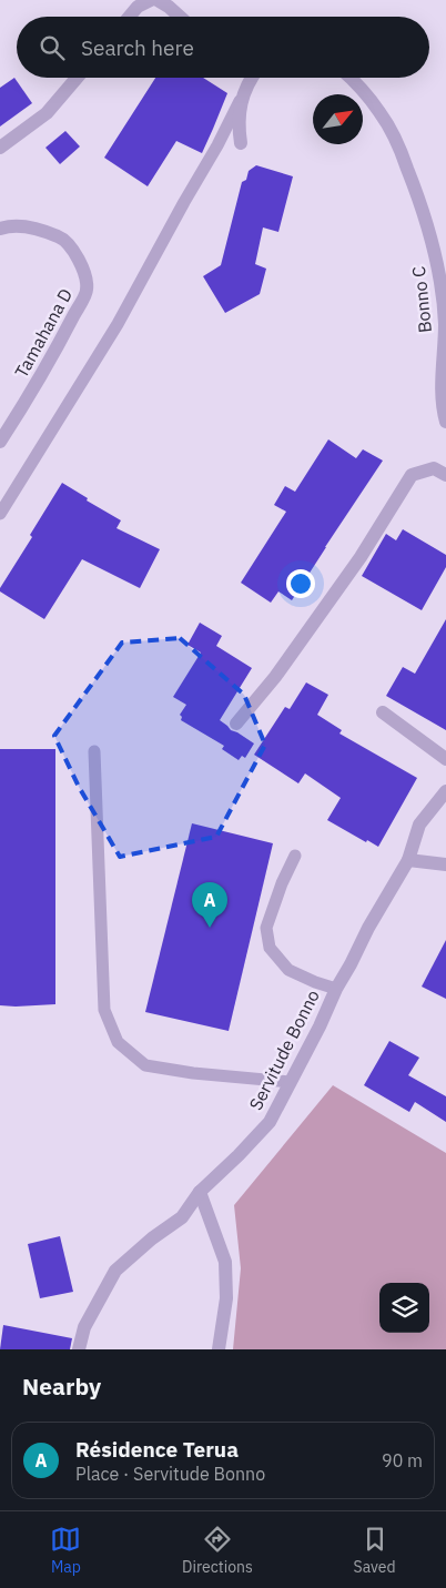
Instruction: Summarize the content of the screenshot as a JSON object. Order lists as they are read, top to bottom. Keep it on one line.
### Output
{"streets":{"street":["Bonno C","Tamahana D","Servitude Bonno"]},"north":"top right","page":{"search":"Search here","pins":"A","heading":"Nearby","list":[{"mark":"A","name":"Résidence Terua","note":"Place · Servitude Bonno","value":"90 m"}],"nav":["Map","Directions","Saved"]}}
